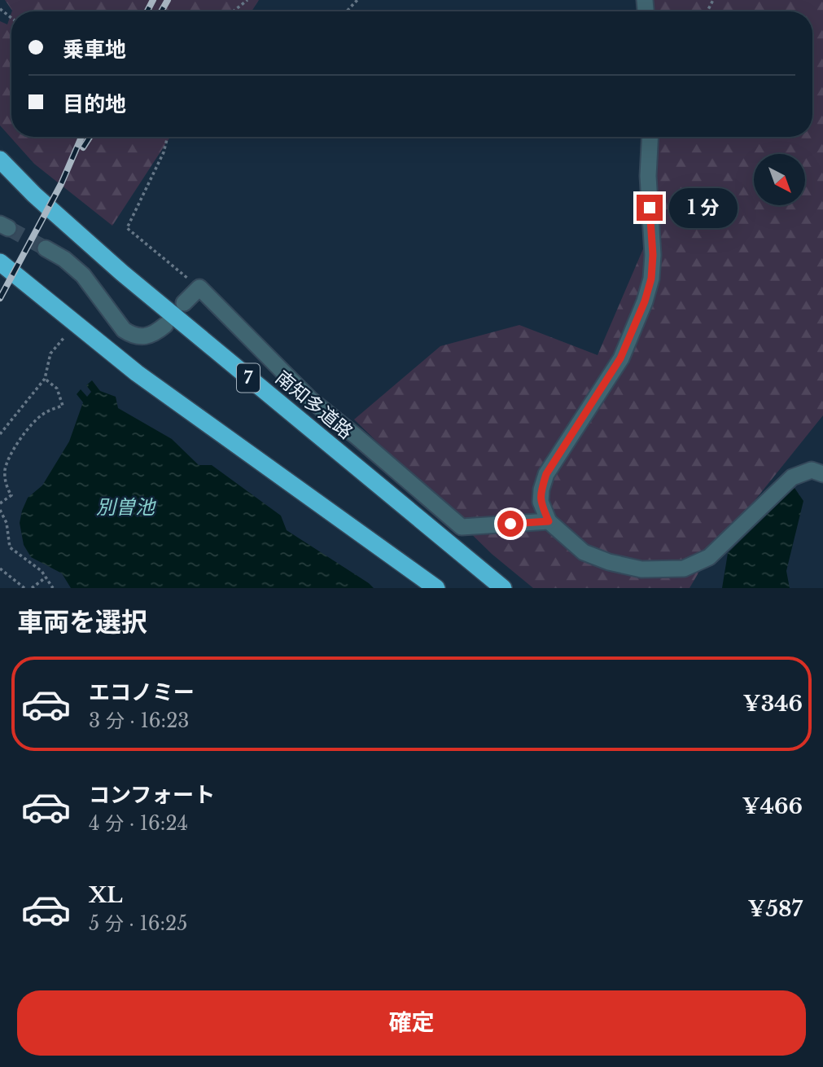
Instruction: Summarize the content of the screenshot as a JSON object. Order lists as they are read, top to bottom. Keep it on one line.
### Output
{"streets":{"highway":["7","南知多道路"]},"water":["別曽池"],"north":"bottom right","page":{"banner":["乗車地","目的地"],"bubble":"1 分","heading":"車両を選択","list":[{"name":"エコノミー","note":"3 分 · 16:23","value":"¥346"},{"name":"コンフォート","note":"4 分 · 16:24","value":"¥466"},{"name":"XL","note":"5 分 · 16:25","value":"¥587"}],"buttons":"確定"}}
